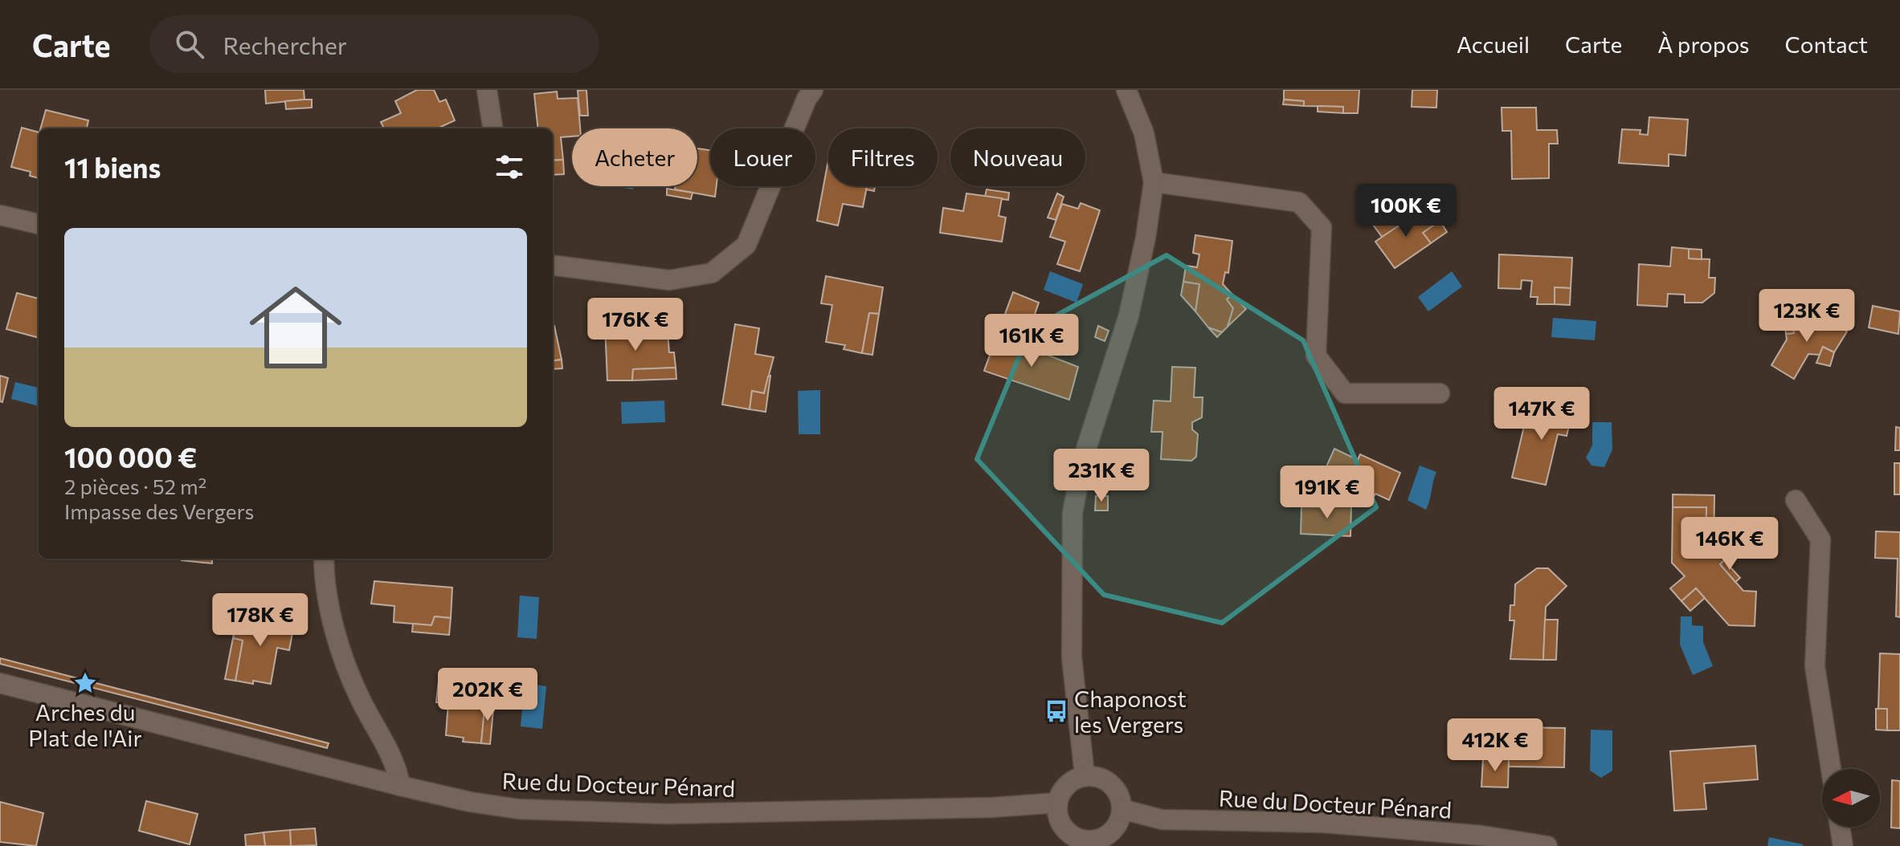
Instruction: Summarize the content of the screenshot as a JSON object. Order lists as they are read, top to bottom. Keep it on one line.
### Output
{"streets":{"street":["Rue du Docteur Pénard"]},"places":{"place":["Arches du Plat de l'Air"],"bus stop":["Chaponost les Vergers"]},"north":"left","page":{"header":"Carte","search":"Rechercher","nav":["Accueil","Carte","À propos","Contact"],"chip":["Acheter","Louer","Filtres","Nouveau"],"heading":"11 biens","price":["100K €","123K €","176K €","161K €","147K €","231K €","191K €","146K €","178K €","202K €","412K €"],"list":[{"name":"100 000 €","note":"2 pièces · 52 m² · Impasse des Vergers"}]}}
